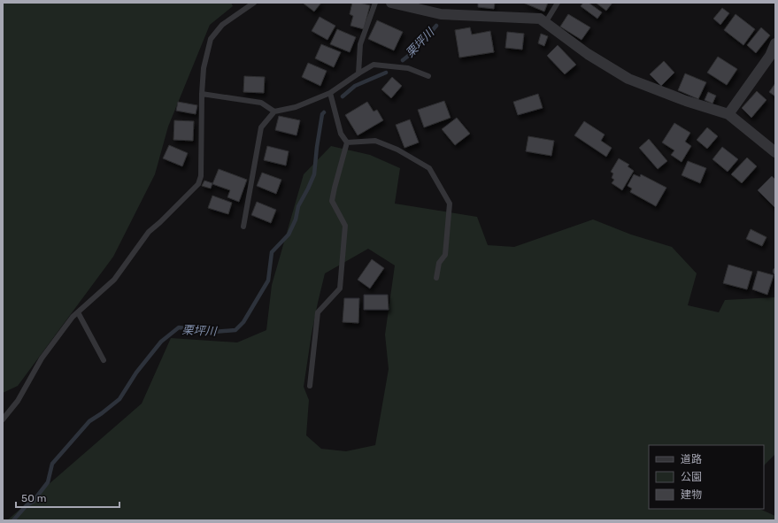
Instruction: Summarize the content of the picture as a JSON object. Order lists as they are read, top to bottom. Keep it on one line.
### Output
{"water":["栗坪川"],"legend":["道路","公園","建物"],"scale_bar":"50 m"}
